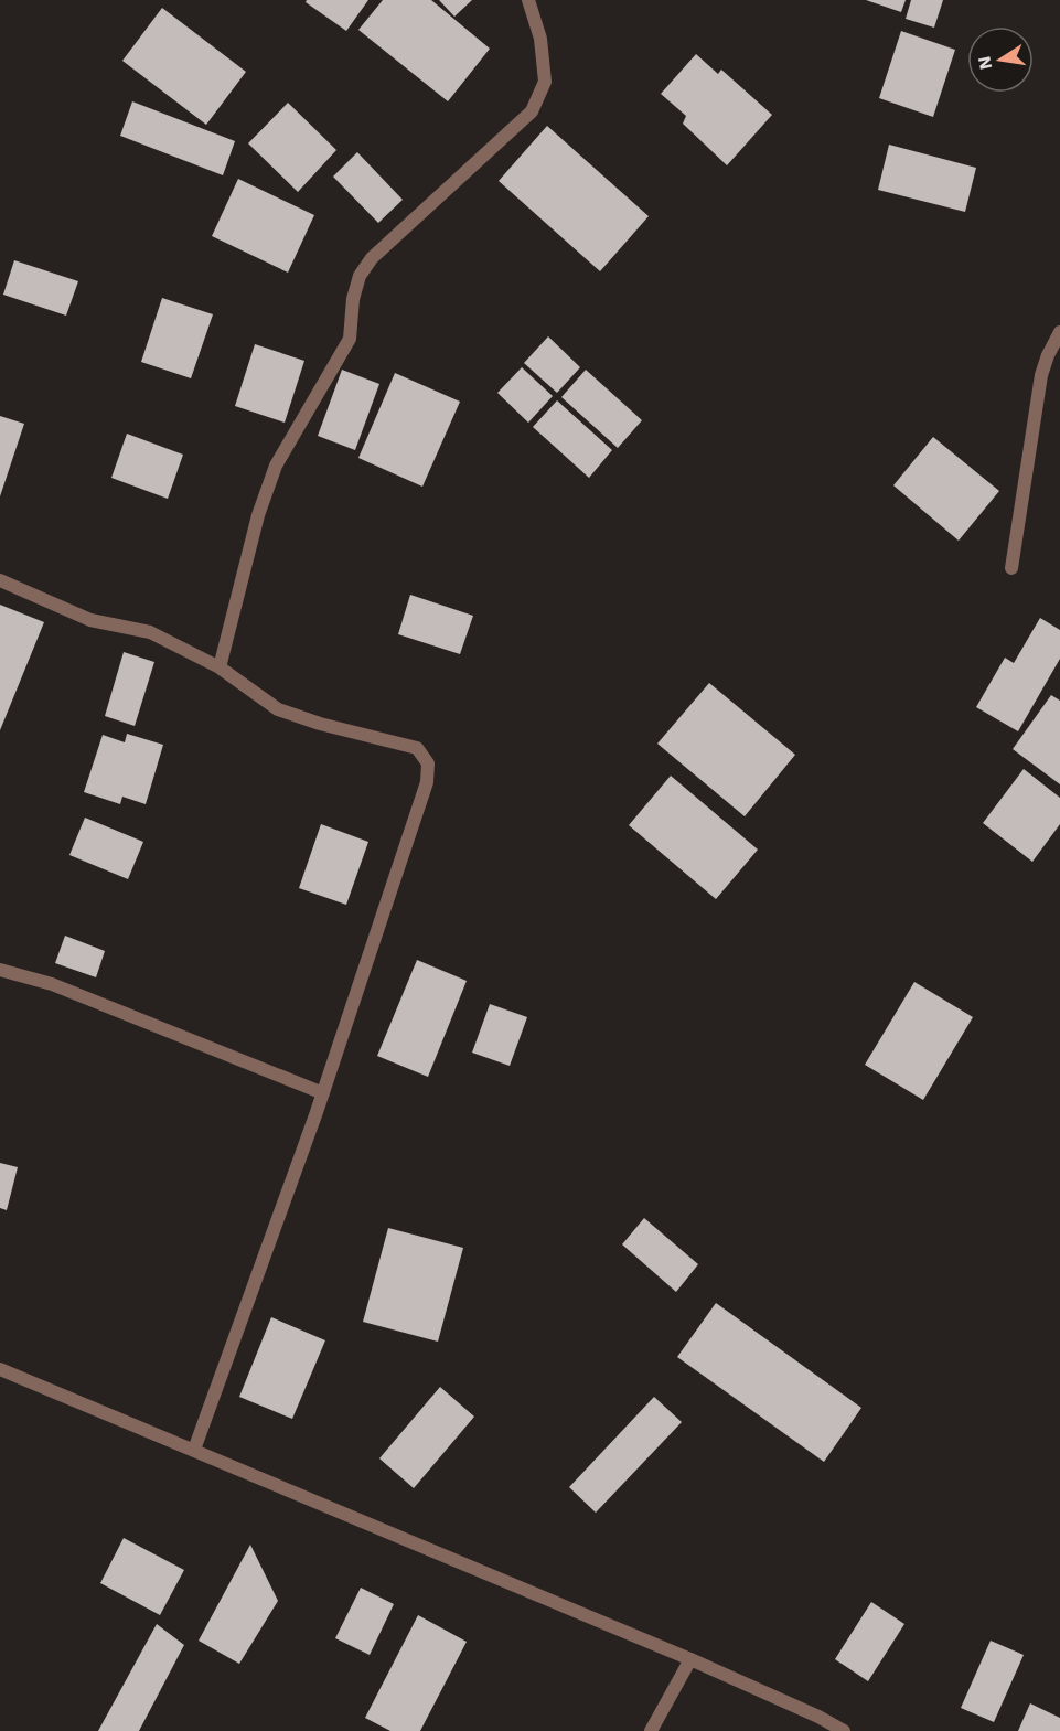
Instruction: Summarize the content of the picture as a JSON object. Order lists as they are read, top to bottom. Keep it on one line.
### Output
{"north":"left"}
